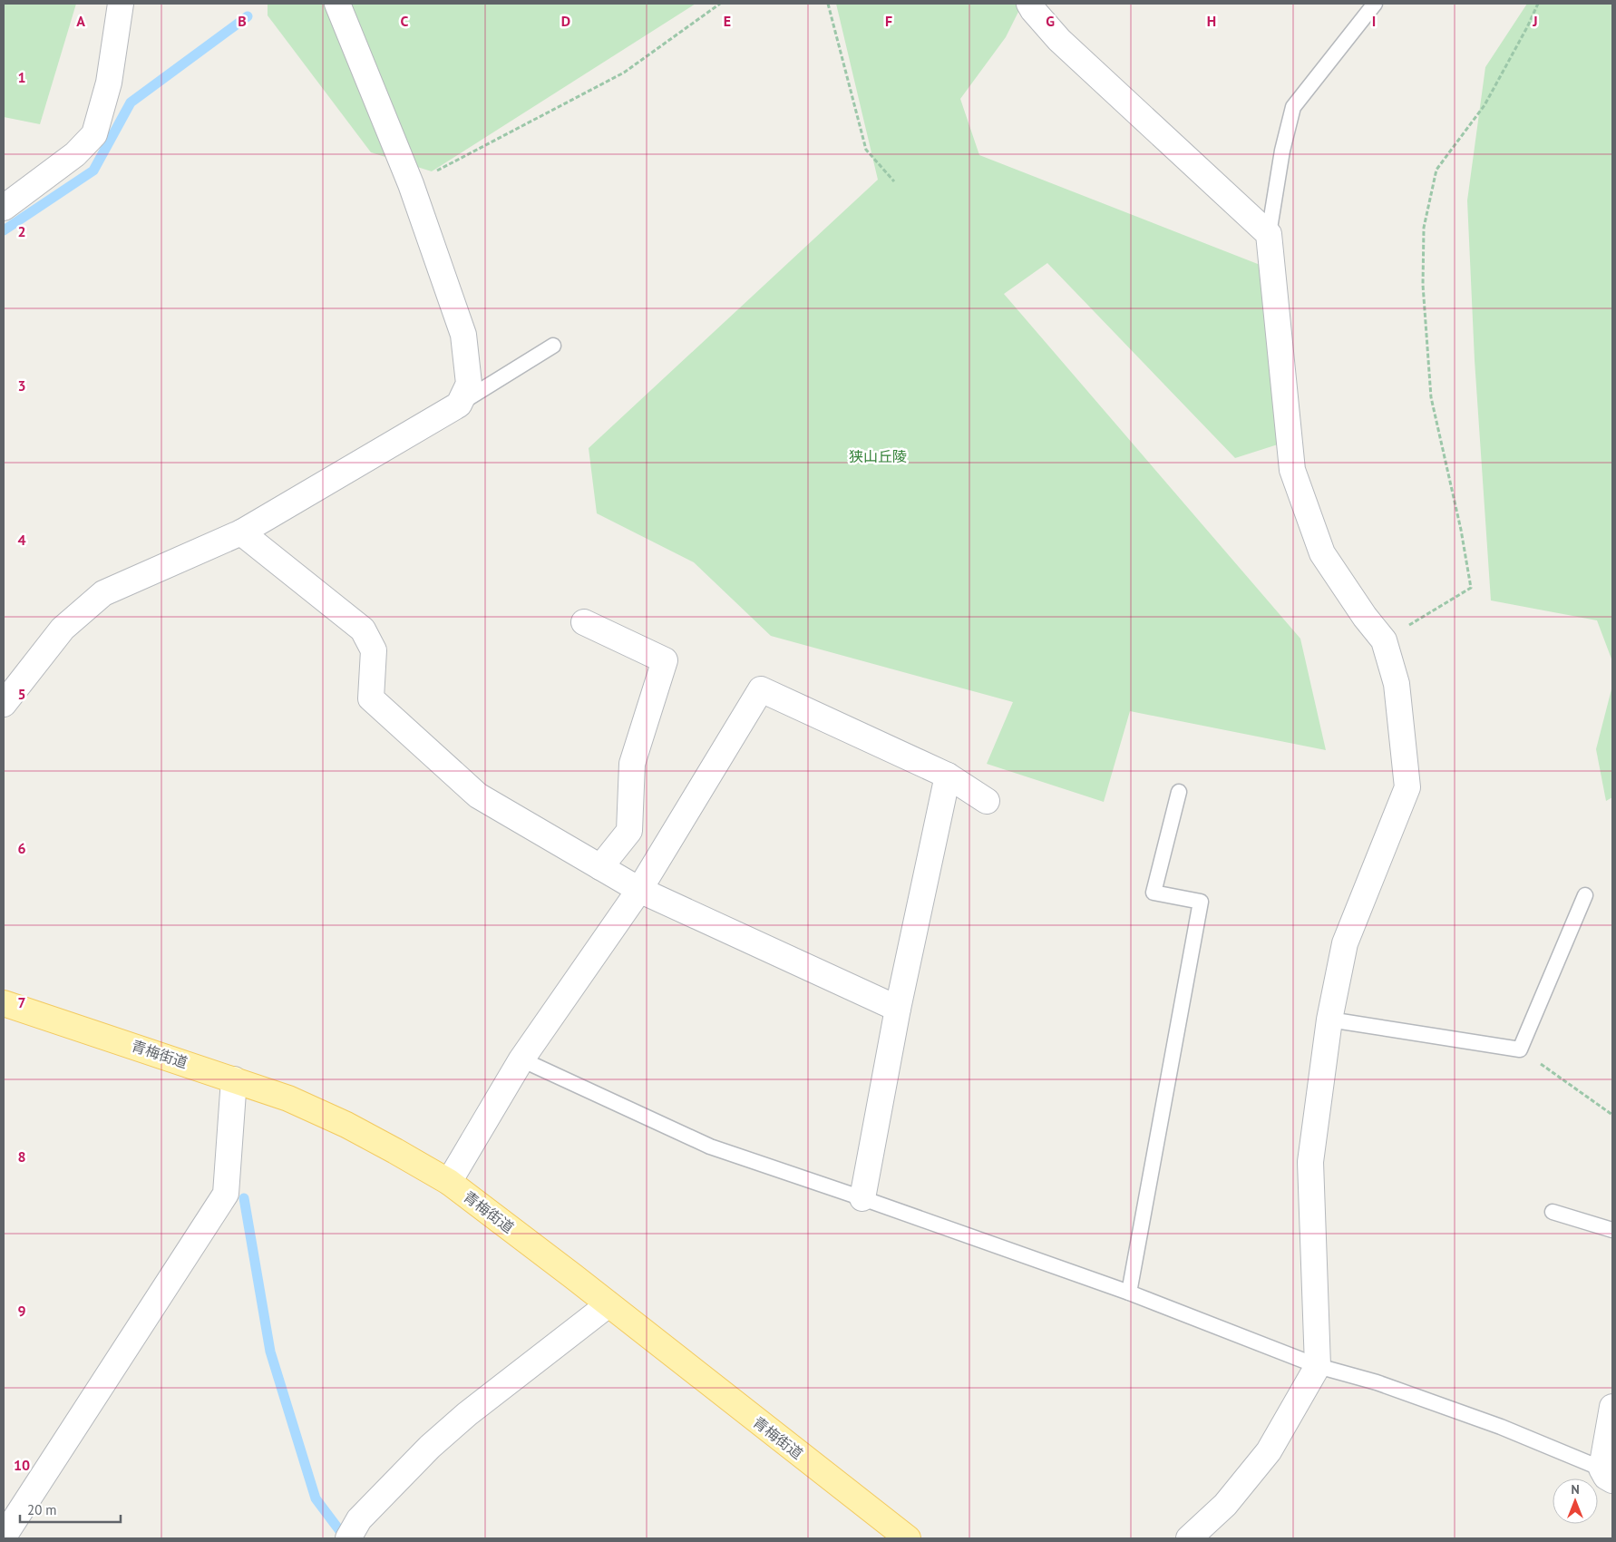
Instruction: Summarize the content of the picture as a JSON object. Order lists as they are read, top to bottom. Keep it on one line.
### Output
{"streets":{"main road":["青梅街道"]},"parks":["狭山丘陵"],"scale_bar":"20 m","north":"top","grid":{"columns":["A","B","C","D","E","F","G","H","I","J"],"rows":["1","2","3","4","5","6","7","8","9","10"]}}
